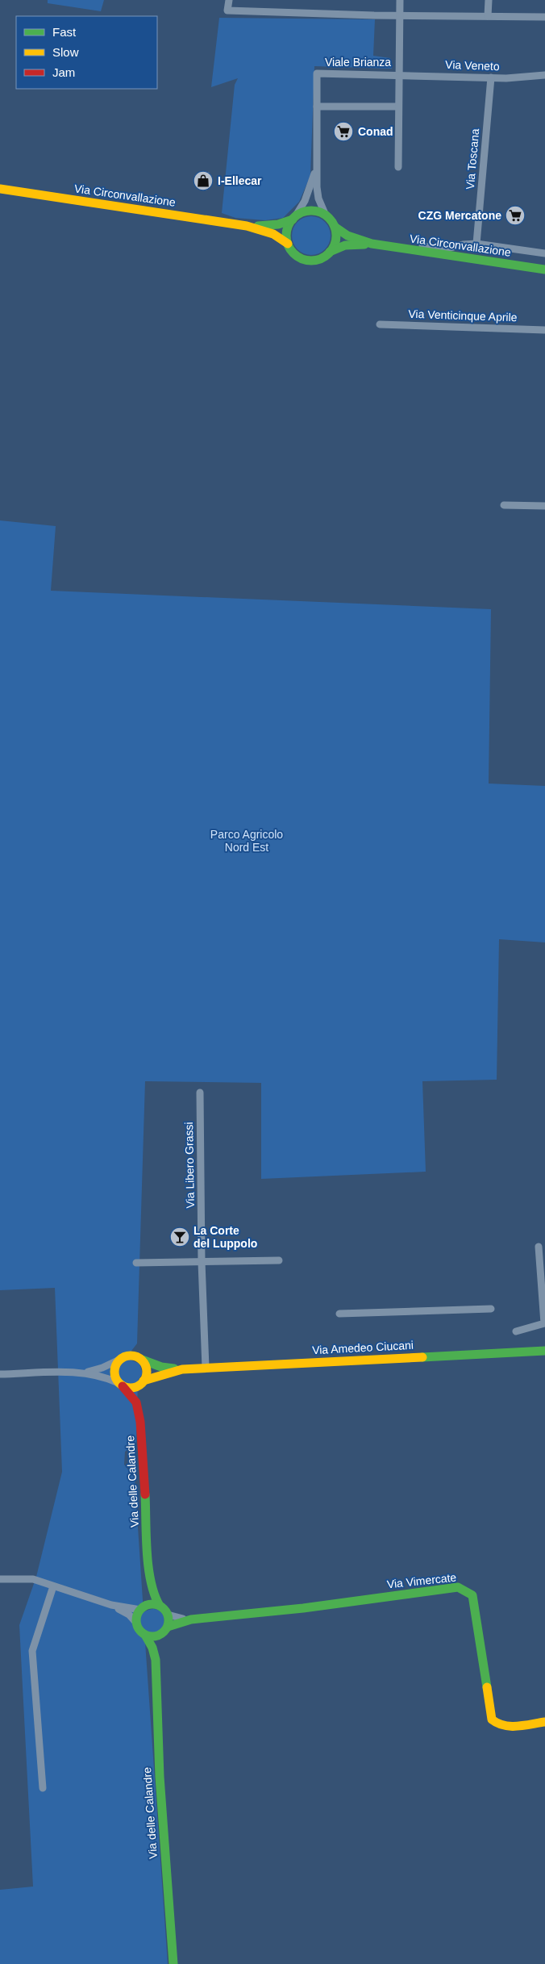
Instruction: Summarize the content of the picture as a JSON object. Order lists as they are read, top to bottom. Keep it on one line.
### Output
{"streets":{"main road":["Via Circonvallazione","Via Amedeo Ciucani","Via delle Calandre","Via Vimercate"],"street":["Viale Brianza","Via Veneto","Via Toscana","Via Venticinque Aprile","Via Libero Grassi"]},"crossings":[["Viale Brianza","Via Veneto"],["Viale Brianza","Via Circonvallazione"],["Via Veneto","Via Toscana"],["Via Libero Grassi","Via Amedeo Ciucani"],["Via Amedeo Ciucani","Via delle Calandre"],["Via delle Calandre","Via Vimercate"]],"parks":["Parco Agricolo Nord Est"],"places":{"supermarket":["Conad","CZG Mercatone"],"shop":["I-Ellecar"],"bar":["La Corte del Luppolo"]},"legend":["Fast","Slow","Jam"]}
